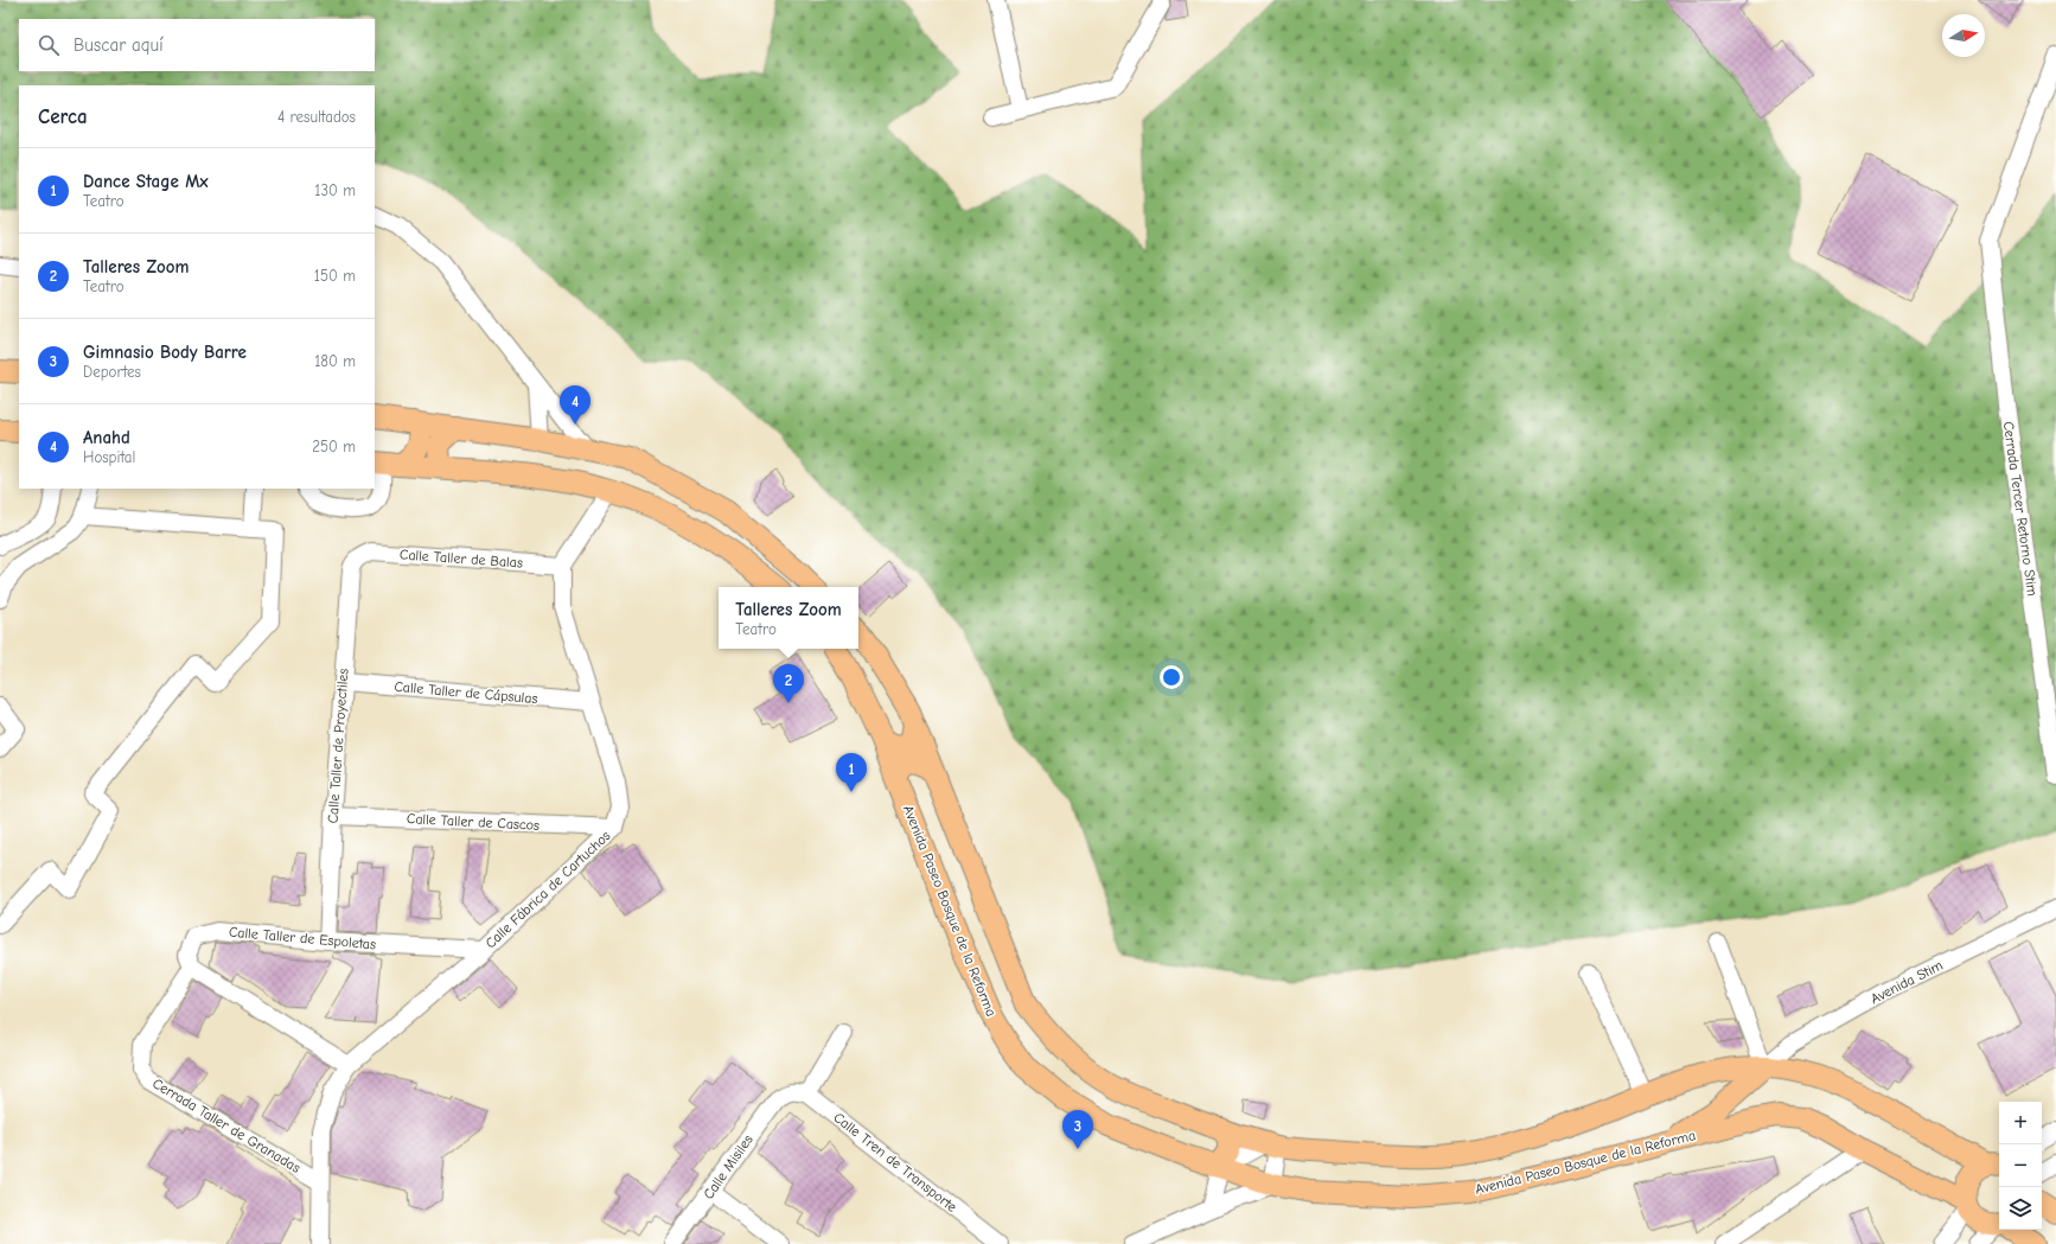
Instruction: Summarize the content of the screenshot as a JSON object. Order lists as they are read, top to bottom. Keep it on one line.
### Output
{"streets":{"main road":["Avenida Paseo Bosque de la Reforma"],"street":["Cerrada Tercer Retorno Stim","Calle Taller de Balas","Calle Taller de Cápsulas","Calle Taller de Proyectiles","Calle Taller de Cascos","Calle Fábrica de Cartuchos","Calle Taller de Espoletas","Avenida Stim","Cerrada Taller de Granadas","Calle Tren de Transporte","Calle Misiles"]},"crossings":[["Calle Taller de Balas","Calle Taller de Proyectiles"],["Calle Taller de Balas","Calle Fábrica de Cartuchos"],["Calle Taller de Cápsulas","Calle Taller de Proyectiles"],["Calle Taller de Cápsulas","Calle Fábrica de Cartuchos"],["Calle Taller de Proyectiles","Calle Taller de Cascos"],["Calle Taller de Proyectiles","Calle Taller de Espoletas"],["Calle Taller de Cascos","Calle Fábrica de Cartuchos"],["Calle Fábrica de Cartuchos","Calle Taller de Espoletas"],["Calle Fábrica de Cartuchos","Cerrada Taller de Granadas"],["Calle Taller de Espoletas","Cerrada Taller de Granadas"],["Calle Tren de Transporte","Calle Misiles"]],"north":"right","page":{"search":"Buscar aquí","heading":["Cerca","4 resultados"],"list":[{"mark":"1","name":"Dance Stage Mx","note":"Teatro","value":"130 m"},{"mark":"2","name":"Talleres Zoom","note":"Teatro","value":"150 m"},{"mark":"3","name":"Gimnasio Body Barre","note":"Deportes","value":"180 m"},{"mark":"4","name":"Anahd","note":"Hospital","value":"250 m"}],"pins":["4","2","1","3"],"popup":["Talleres Zoom","Teatro"],"map_buttons":["+","−"]}}
